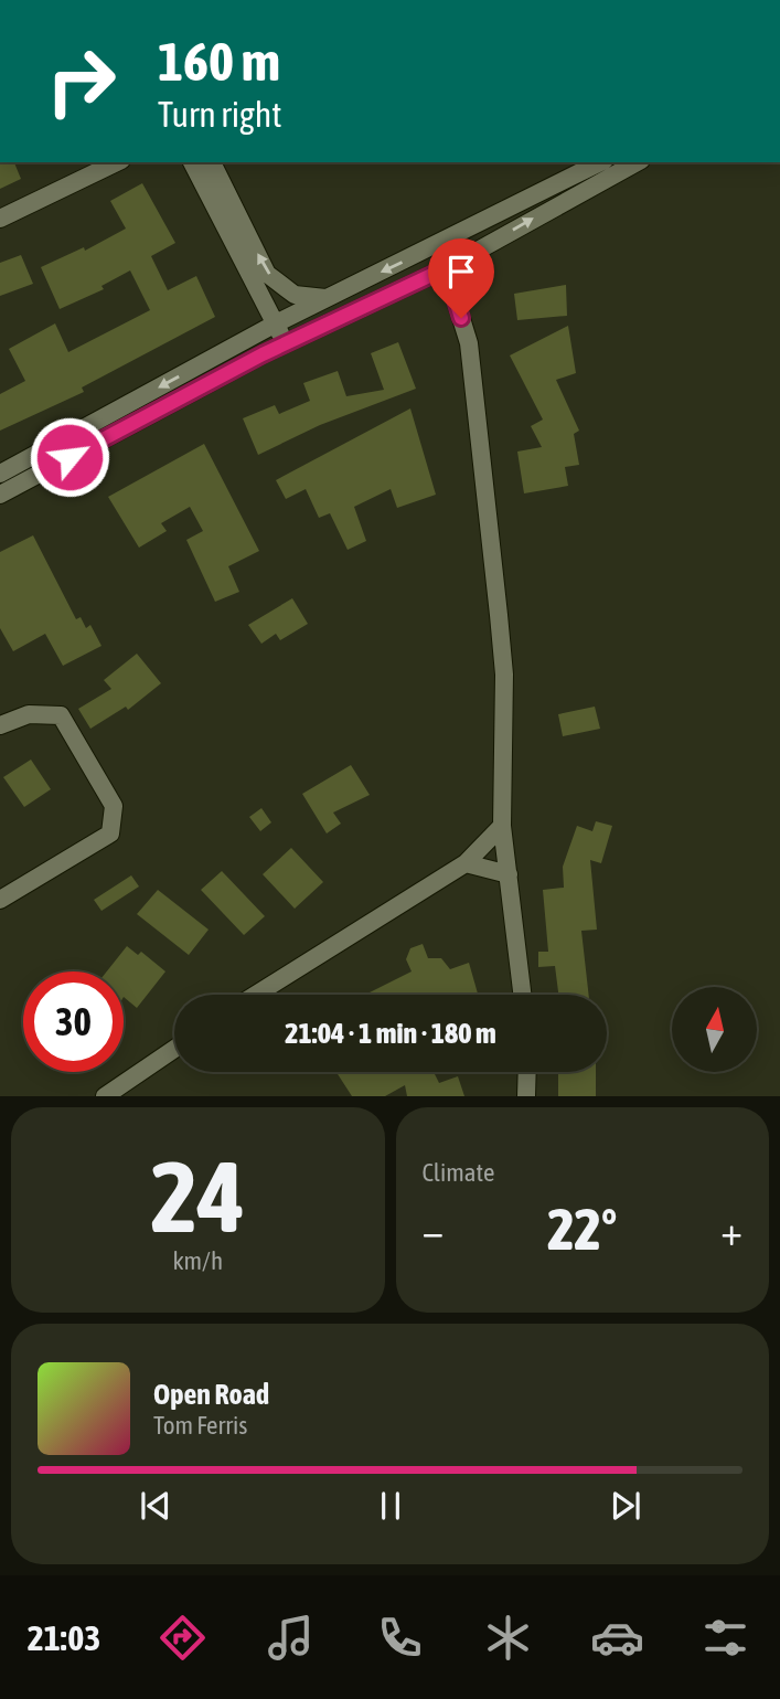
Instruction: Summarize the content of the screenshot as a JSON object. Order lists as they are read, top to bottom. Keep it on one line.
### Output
{"north":"top","page":{"turn":["160 m","Turn right"],"limit":"30","trip":"21:04 · 1 min · 180 m","tile":[["24","km/h"],"Climate"],"heat":["−","22°","+"],"song":["Open Road","Tom Ferris"],"tabs":"21:03"}}
